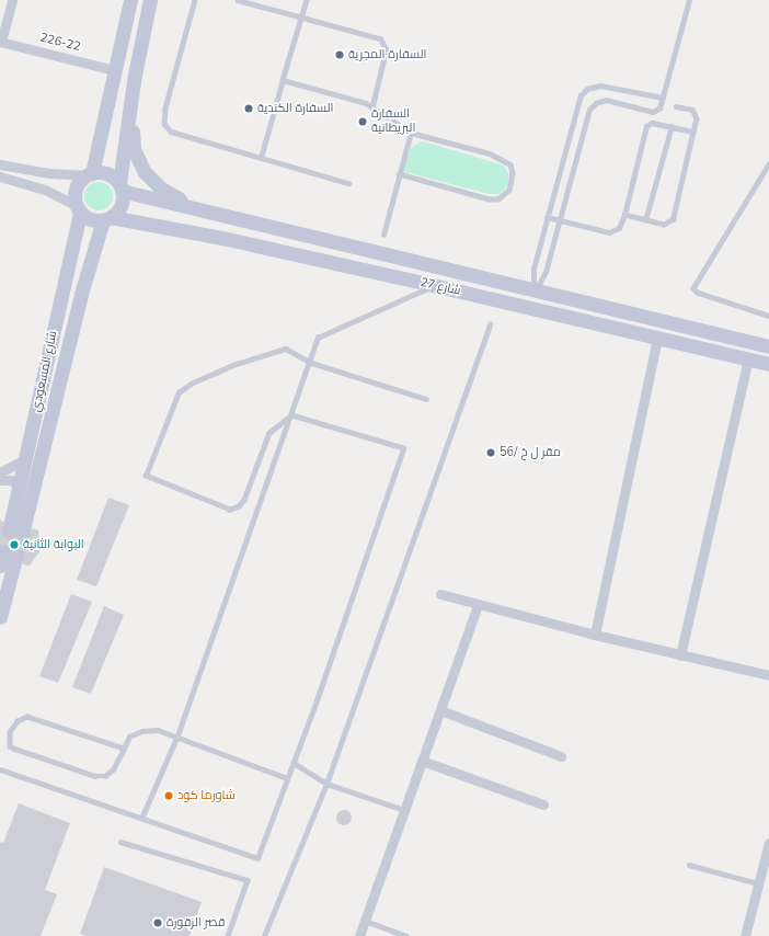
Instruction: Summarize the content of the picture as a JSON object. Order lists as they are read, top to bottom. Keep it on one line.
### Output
{"streets":{"main road":["شارع 27","شارع المسعودي"],"street":["226-22"]},"crossings":[["شارع 27","شارع المسعودي"]],"places":["السفارة المجرية","السفارة الكندية","السفارة البريطانية","مقر ل خ /56","البوابة الثانية","شاورما كود","قصر الزقورة"]}
